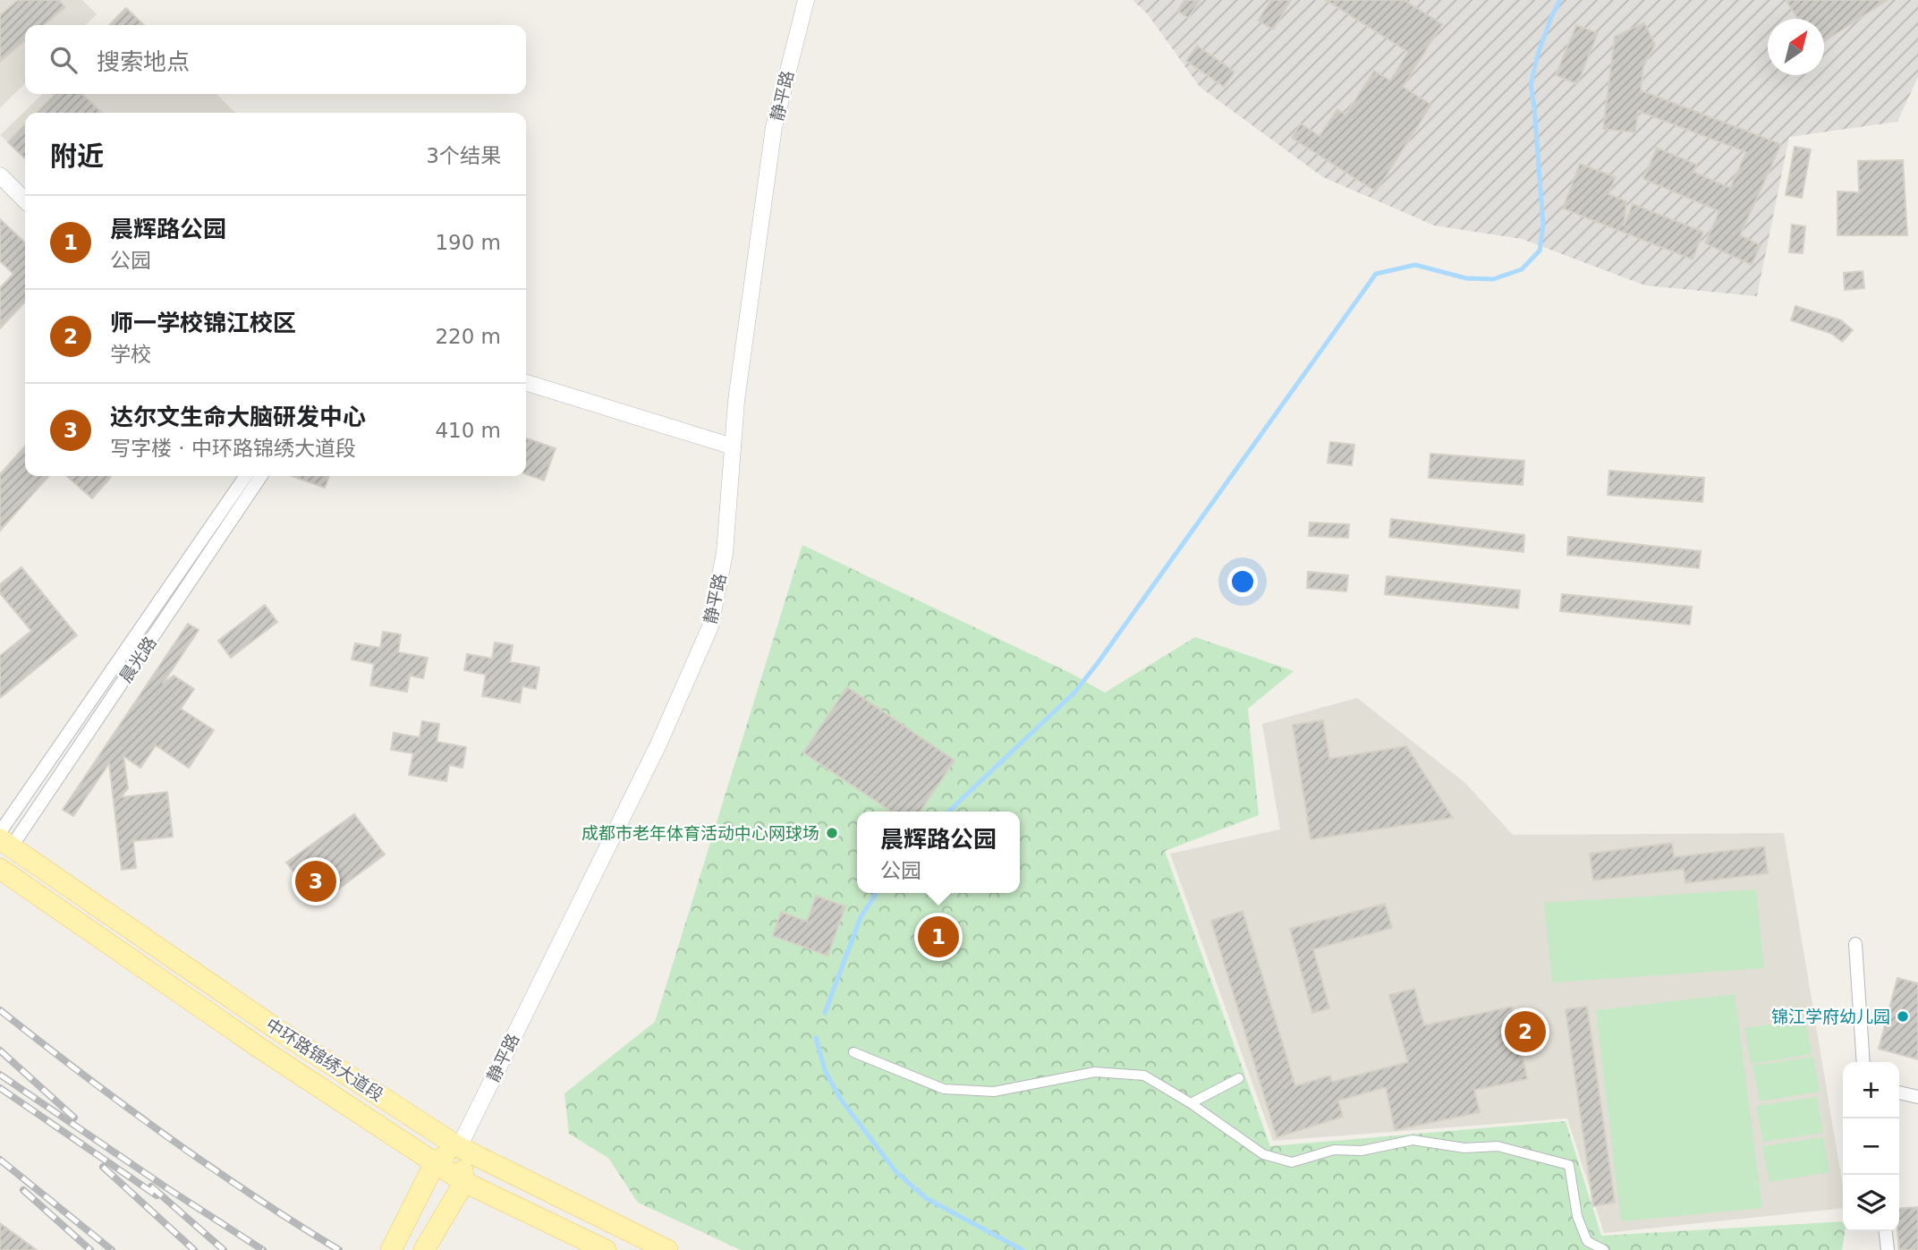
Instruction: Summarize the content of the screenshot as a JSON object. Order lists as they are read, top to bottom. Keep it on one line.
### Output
{"streets":{"main road":["中环路锦绣大道段"],"street":["静平路","晨光路"]},"crossings":[["静平路","中环路锦绣大道段"],["晨光路","中环路锦绣大道段"]],"places":["成都市老年体育活动中心网球场","锦江学府幼儿园"],"north":"top right","page":{"search":"搜索地点","heading":["附近","3个结果"],"list":[{"mark":"1","name":"晨辉路公园","note":"公园","value":"190 m"},{"mark":"2","name":"师一学校锦江校区","note":"学校","value":"220 m"},{"mark":"3","name":"达尔文生命大脑研发中心","note":"写字楼 · 中环路锦绣大道段","value":"410 m"}],"popup":["晨辉路公园","公园"],"pins":["3","1","2"],"map_buttons":["+","−"]}}
